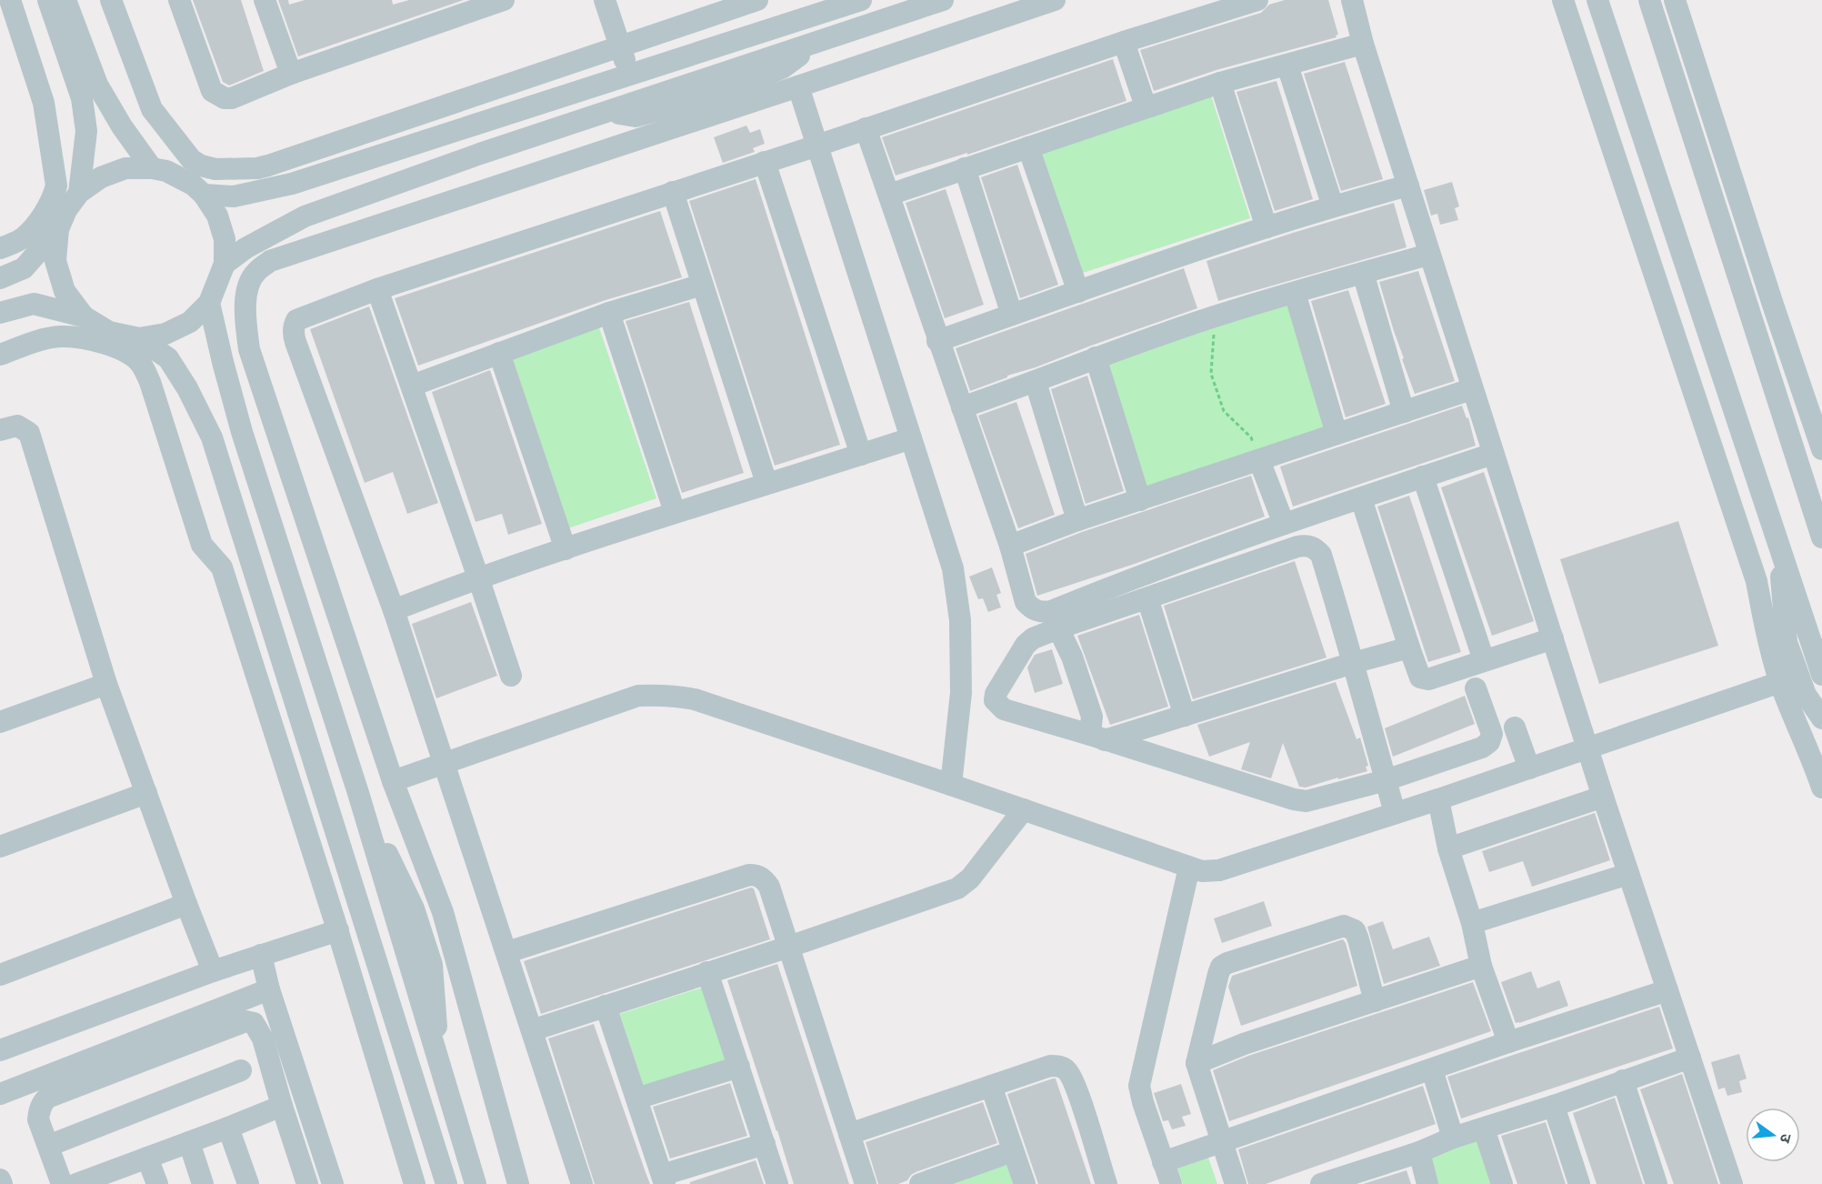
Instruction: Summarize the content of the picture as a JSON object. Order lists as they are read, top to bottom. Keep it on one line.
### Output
{"north":"right"}
